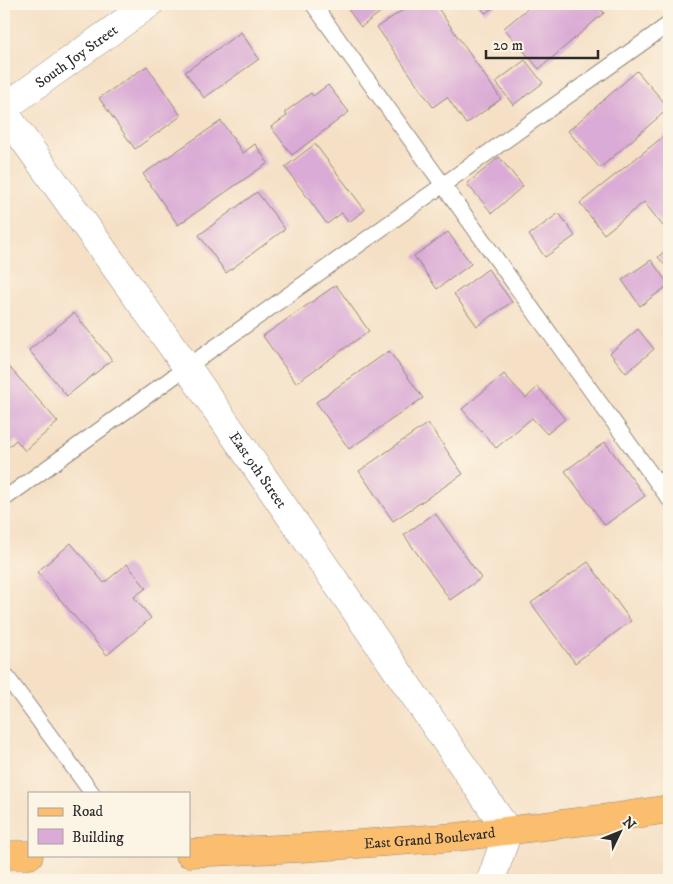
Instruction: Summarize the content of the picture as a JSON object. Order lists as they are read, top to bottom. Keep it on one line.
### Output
{"streets":{"main road":["East Grand Boulevard"],"street":["South Joy Street","East 9th Street"]},"crossings":[["East 9th Street","East Grand Boulevard"]],"legend":["Road","Building"],"scale_bar":"20 m","north":"top right"}
